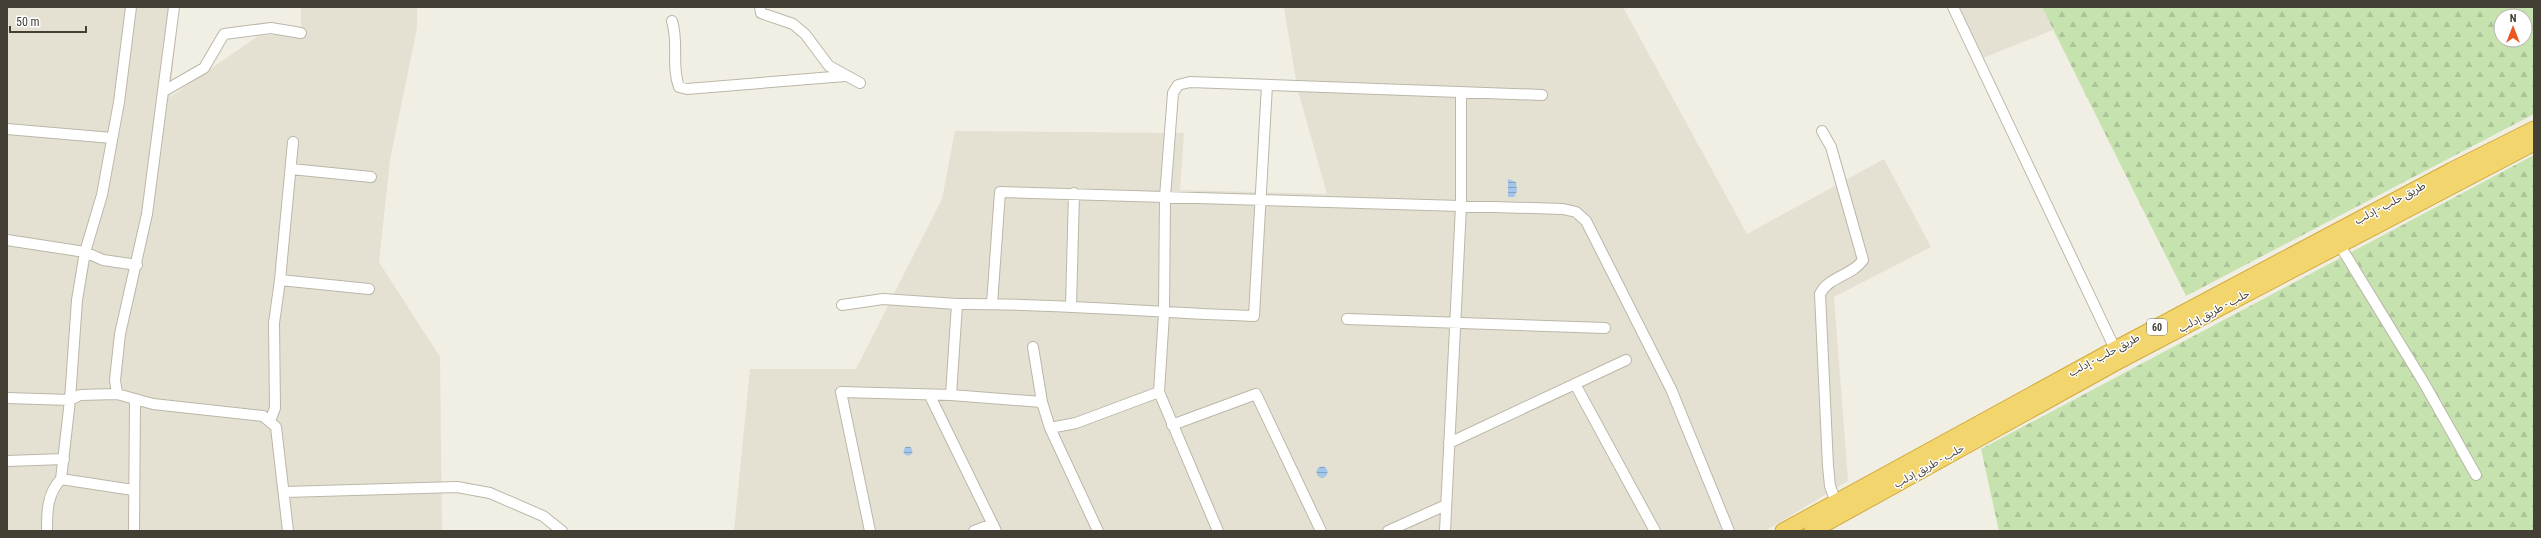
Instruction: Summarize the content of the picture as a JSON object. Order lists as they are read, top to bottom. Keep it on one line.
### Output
{"streets":{"highway":["طريق حلب - إدلب","حلب - طريق إدلب","60"]},"crossings":[["طريق حلب - إدلب","حلب - طريق إدلب"],["طريق حلب - إدلب","60"]],"scale_bar":"50 m","north":"top"}
